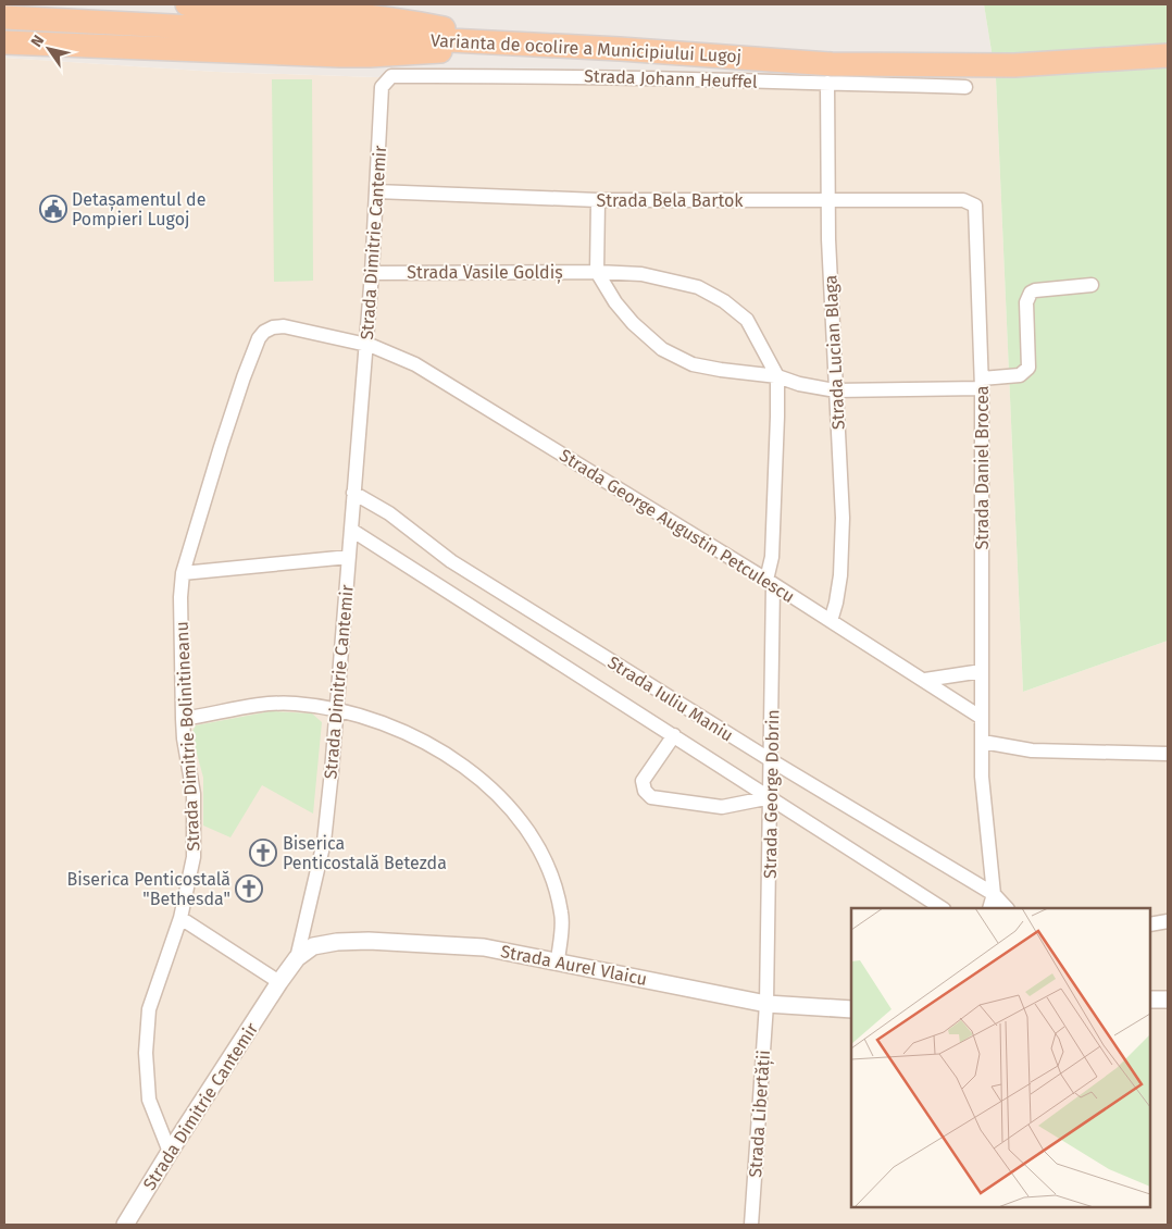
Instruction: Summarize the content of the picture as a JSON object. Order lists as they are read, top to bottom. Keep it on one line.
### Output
{"streets":{"highway":["Varianta de ocolire a Municipiului Lugoj"],"street":["Strada Johann Heuffel","Strada Bela Bartok","Strada Dimitrie Cantemir","Strada Vasile Goldiș","Strada Lucian Blaga","Strada Daniel Brocea","Strada George Augustin Petculescu","Strada Iuliu Maniu","Strada Dimitrie Bolinitineanu","Strada George Dobrin","Strada Aurel Vlaicu","Strada Libertății"]},"crossings":[["Strada Johann Heuffel","Strada Dimitrie Cantemir"],["Strada Johann Heuffel","Strada Lucian Blaga"],["Strada Bela Bartok","Strada Dimitrie Cantemir"],["Strada Bela Bartok","Strada Lucian Blaga"],["Strada Bela Bartok","Strada Daniel Brocea"],["Strada Dimitrie Cantemir","Strada Vasile Goldiș"],["Strada Dimitrie Cantemir","Strada George Augustin Petculescu"],["Strada Dimitrie Cantemir","Strada Iuliu Maniu"],["Strada Dimitrie Cantemir","Strada Dimitrie Bolinitineanu"],["Strada Dimitrie Cantemir","Strada Aurel Vlaicu"],["Strada Vasile Goldiș","Strada George Augustin Petculescu"],["Strada Vasile Goldiș","Strada George Dobrin"],["Strada Lucian Blaga","Strada George Augustin Petculescu"],["Strada Daniel Brocea","Strada George Augustin Petculescu"],["Strada Daniel Brocea","Strada Iuliu Maniu"],["Strada George Augustin Petculescu","Strada Dimitrie Bolinitineanu"],["Strada George Augustin Petculescu","Strada George Dobrin"],["Strada Iuliu Maniu","Strada George Dobrin"],["Strada George Dobrin","Strada Aurel Vlaicu"],["Strada George Dobrin","Strada Libertății"],["Strada Aurel Vlaicu","Strada Libertății"]],"places":{"public building":["Detașamentul de Pompieri Lugoj"],"church":["Biserica Penticostală Betezda","Biserica Penticostală \"Bethesda\""]},"north":"top left"}
